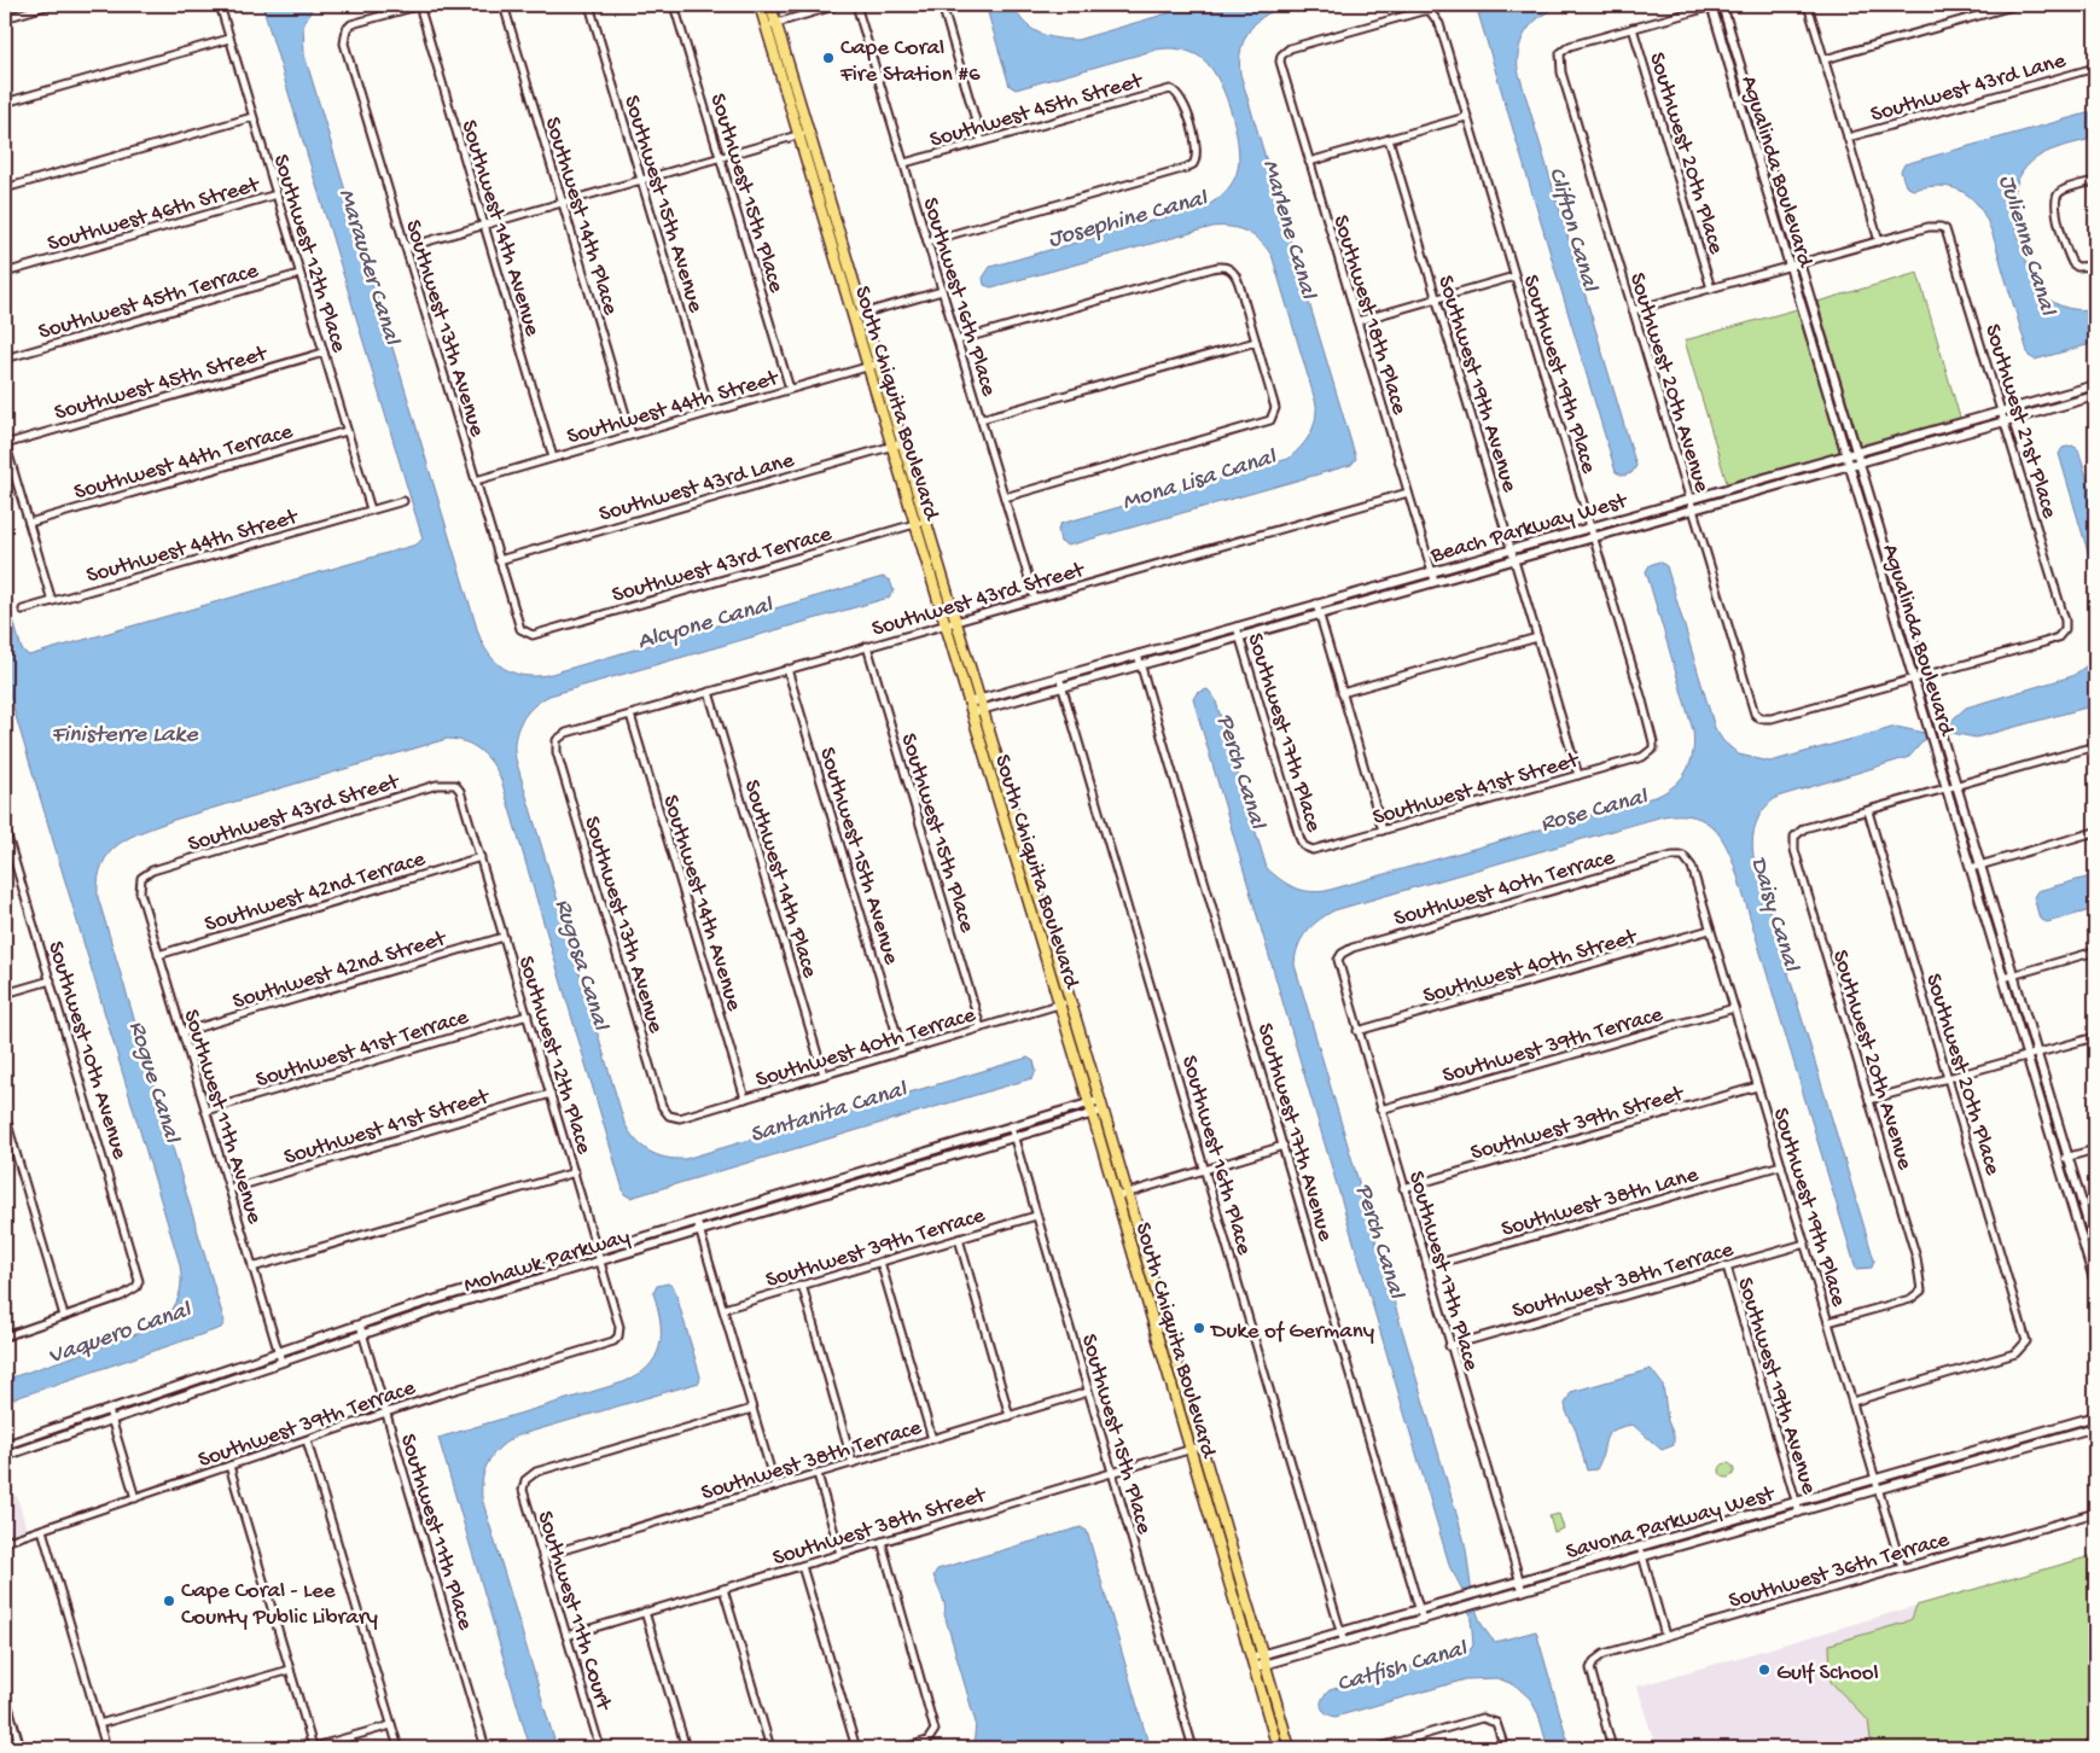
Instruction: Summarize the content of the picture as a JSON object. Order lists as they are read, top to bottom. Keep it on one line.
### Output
{"streets":{"main road":["South Chiquita Boulevard"],"street":["Southwest 43rd Lane","Southwest 45th Street","Southwest 20th Place","Agualinda Boulevard","Southwest 15th Place","Southwest 15th Avenue","Southwest 46th Street","Southwest 14th Place","Southwest 14th Avenue","Southwest 12th Place","Southwest 16th Place","Southwest 45th Terrace","Southwest 18th Place","Southwest 13th Avenue","Southwest 19th Place","Southwest 20th Avenue","Southwest 19th Avenue","Southwest 44th Street","Southwest 21st Place","Southwest 44th Terrace","Beach Parkway West","Southwest 43rd Terrace","Southwest 43rd Street","Southwest 17th Place","Southwest 41st Street","Southwest 40th Terrace","Southwest 42nd Terrace","Southwest 40th Street","Southwest 42nd Street","Southwest 39th Terrace","Southwest 41st Terrace","Southwest 10th Avenue","Southwest 11th Avenue","Southwest 39th Street","Southwest 17th Avenue","Southwest 38th Lane","Mohawk Parkway","Southwest 38th Terrace","Savona Parkway West","Southwest 38th Street","Southwest 11th Place","Southwest 36th Terrace","Southwest 11th Court"]},"crossings":[["Southwest 43rd Lane","Southwest 13th Avenue"],["Southwest 43rd Lane","South Chiquita Boulevard"],["Southwest 45th Street","Southwest 12th Place"],["Southwest 45th Street","Southwest 16th Place"],["Southwest 20th Place","Southwest 19th Place"],["Southwest 20th Place","Southwest 20th Avenue"],["Agualinda Boulevard","Southwest 20th Avenue"],["Agualinda Boulevard","Southwest 21st Place"],["Agualinda Boulevard","Beach Parkway West"],["Southwest 15th Place","Southwest 44th Street"],["Southwest 15th Place","Southwest 43rd Street"],["Southwest 15th Place","Southwest 40th Terrace"],["Southwest 15th Place","Southwest 39th Terrace"],["Southwest 15th Place","Mohawk Parkway"],["Southwest 15th Place","Southwest 38th Terrace"],["Southwest 15th Place","Southwest 38th Street"],["Southwest 15th Avenue","Southwest 44th Street"],["Southwest 15th Avenue","Southwest 43rd Street"],["Southwest 15th Avenue","Southwest 40th Terrace"],["Southwest 46th Street","Southwest 12th Place"],["Southwest 14th Place","Southwest 44th Street"],["Southwest 14th Place","Southwest 43rd Street"],["Southwest 14th Place","Southwest 40th Terrace"],["Southwest 14th Avenue","Southwest 13th Avenue"],["Southwest 14th Avenue","Southwest 44th Street"],["Southwest 14th Avenue","Southwest 43rd Street"],["Southwest 14th Avenue","Southwest 40th Terrace"],["Southwest 12th Place","Southwest 45th Terrace"],["Southwest 12th Place","Southwest 44th Street"],["Southwest 12th Place","Southwest 44th Terrace"],["Southwest 12th Place","Southwest 43rd Street"],["Southwest 12th Place","Southwest 41st Street"],["Southwest 12th Place","Southwest 42nd Terrace"],["Southwest 12th Place","Southwest 42nd Street"],["Southwest 12th Place","Southwest 39th Terrace"],["Southwest 12th Place","Southwest 41st Terrace"],["Southwest 12th Place","Mohawk Parkway"],["Southwest 16th Place","Beach Parkway West"],["Southwest 16th Place","Southwest 43rd Street"],["Southwest 16th Place","Savona Parkway West"],["Southwest 18th Place","Southwest 19th Place"],["Southwest 18th Place","Beach Parkway West"],["Southwest 18th Place","Southwest 43rd Street"],["Southwest 13th Avenue","Southwest 44th Street"],["Southwest 13th Avenue","Southwest 43rd Terrace"],["Southwest 13th Avenue","Southwest 43rd Street"],["Southwest 13th Avenue","Southwest 40th Terrace"],["Southwest 19th Place","Southwest 20th Avenue"],["Southwest 19th Place","Beach Parkway West"],["Southwest 19th Place","Southwest 41st Street"],["Southwest 19th Place","Southwest 40th Terrace"],["Southwest 19th Place","Southwest 40th Street"],["Southwest 19th Place","Southwest 39th Terrace"],["Southwest 19th Place","Southwest 39th Street"],["Southwest 19th Place","Southwest 38th Lane"],["Southwest 19th Place","Southwest 38th Terrace"],["Southwest 19th Place","Savona Parkway West"],["Southwest 19th Place","Southwest 36th Terrace"],["Southwest 20th Avenue","Beach Parkway West"],["Southwest 19th Avenue","Beach Parkway West"],["Southwest 19th Avenue","Southwest 41st Street"],["Southwest 19th Avenue","Southwest 38th Terrace"],["Southwest 19th Avenue","Savona Parkway West"],["South Chiquita Boulevard","Southwest 44th Street"],["South Chiquita Boulevard","Beach Parkway West"],["South Chiquita Boulevard","Southwest 43rd Terrace"],["South Chiquita Boulevard","Southwest 43rd Street"],["South Chiquita Boulevard","Southwest 40th Terrace"],["South Chiquita Boulevard","Mohawk Parkway"],["South Chiquita Boulevard","Savona Parkway West"],["South Chiquita Boulevard","Southwest 38th Street"],["Southwest 21st Place","Beach Parkway West"],["Beach Parkway West","Southwest 17th Place"],["Beach Parkway West","Southwest 17th Avenue"],["Southwest 43rd Street","Southwest 11th Avenue"],["Southwest 17th Place","Southwest 41st Street"],["Southwest 17th Place","Southwest 40th Terrace"],["Southwest 17th Place","Southwest 40th Street"],["Southwest 17th Place","Southwest 39th Terrace"],["Southwest 17th Place","Southwest 39th Street"],["Southwest 17th Place","Southwest 38th Lane"],["Southwest 17th Place","Southwest 38th Terrace"],["Southwest 17th Place","Savona Parkway West"],["Southwest 41st Street","Southwest 11th Avenue"],["Southwest 42nd Terrace","Southwest 11th Avenue"],["Southwest 42nd Street","Southwest 11th Avenue"],["Southwest 39th Terrace","Southwest 11th Place"],["Southwest 41st Terrace","Southwest 11th Avenue"],["Southwest 11th Avenue","Mohawk Parkway"],["Southwest 17th Avenue","Savona Parkway West"],["Mohawk Parkway","Southwest 11th Place"],["Southwest 38th Terrace","Southwest 11th Court"],["Southwest 38th Street","Southwest 11th Court"]],"water":["Josephine Canal","Marlene Canal","Clifton Canal","Julienne Canal","Marauder Canal","Mona Lisa Canal","Alcyone Canal","Finisterre Lake","Perch Canal","Rose Canal","Daisy Canal","Rugosa Canal","Rogue Canal","Santanita Canal","Vaquero Canal","Catfish Canal"],"places":["Cape Coral Fire Station #6","Duke of Germany","Cape Coral - Lee County Public Library","Gulf School"]}
